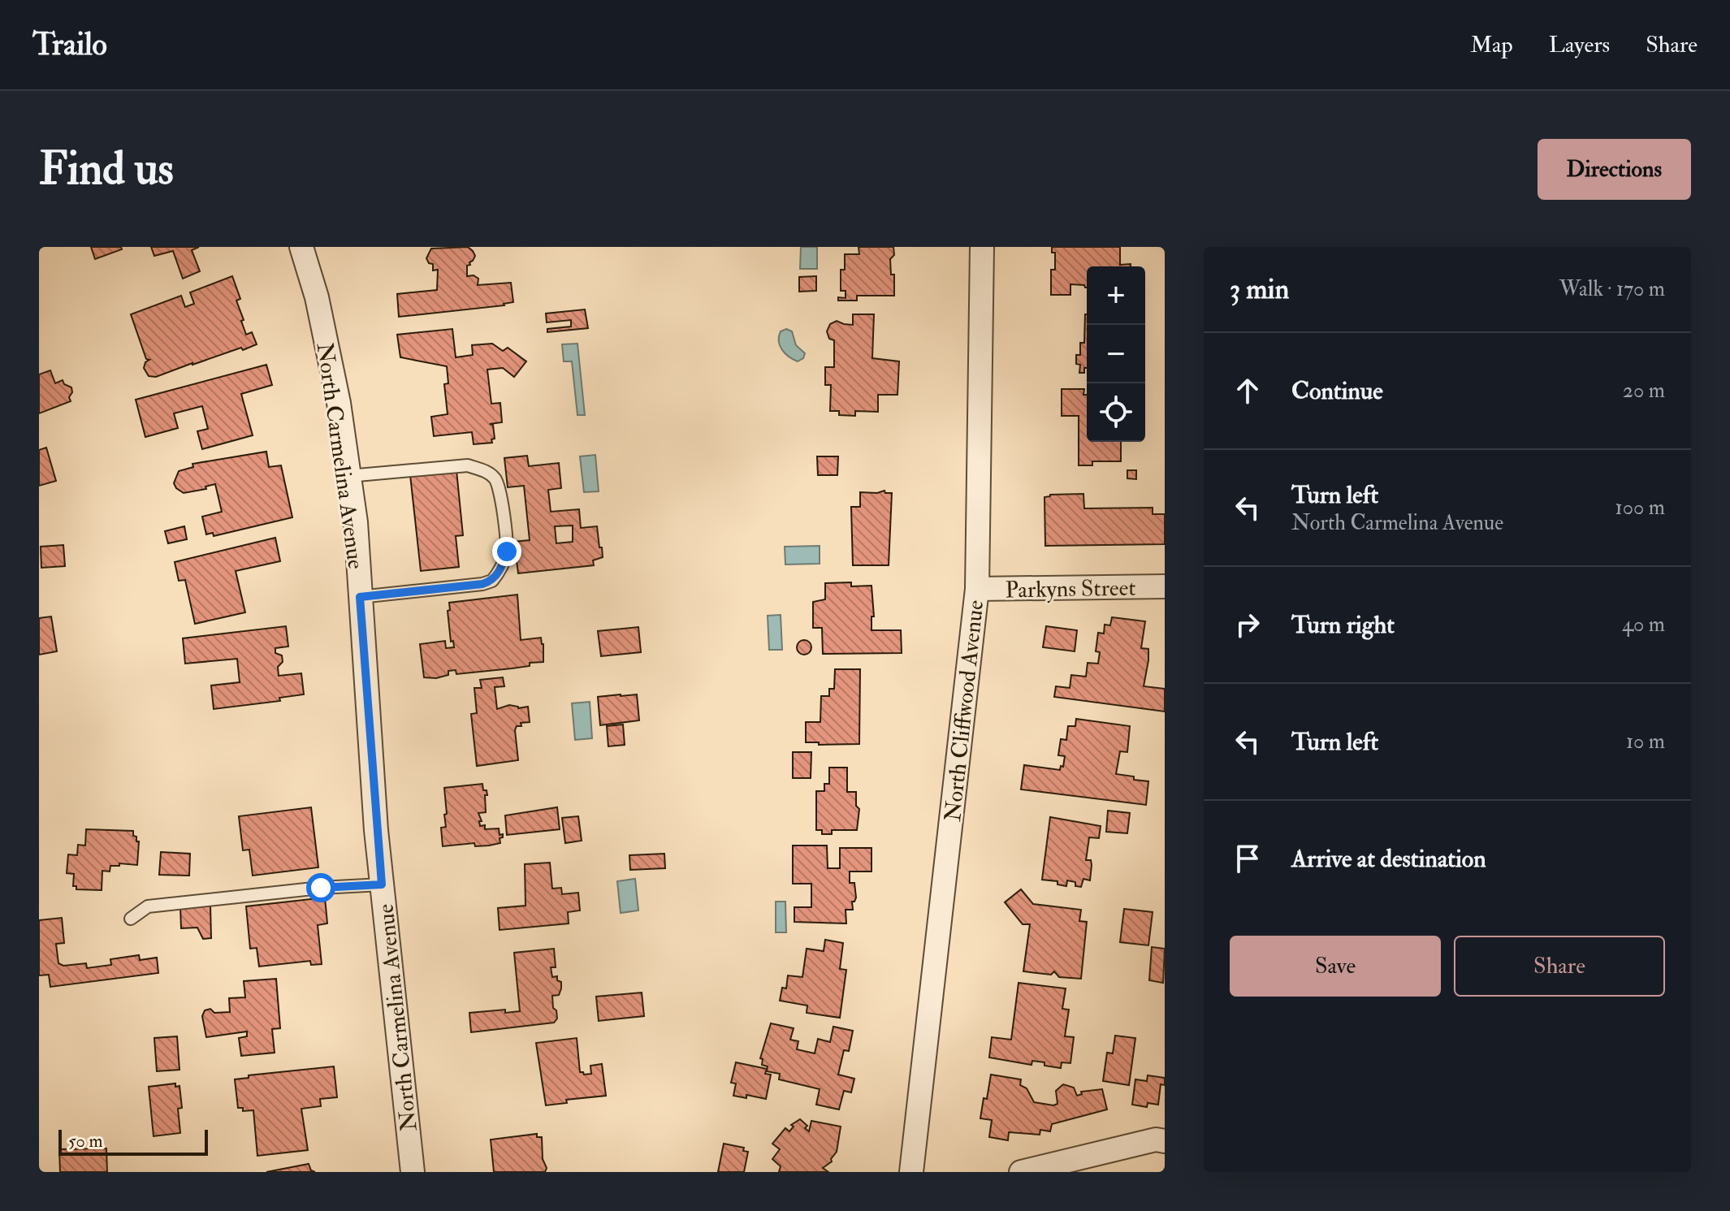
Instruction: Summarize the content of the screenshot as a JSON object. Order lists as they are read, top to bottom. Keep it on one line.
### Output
{"streets":{"street":["North Carmelina Avenue","Parkyns Street","North Cliffwood Avenue"]},"crossings":[["Parkyns Street","North Cliffwood Avenue"]],"scale_bar":"50 m","page":{"header":"Trailo","nav":["Map","Layers","Share"],"buttons":["Directions",["Save","Share"]],"title":"Find us","heading":["3 min","Walk · 170 m"],"map_buttons":["+","−"],"list":[["Continue","20 m"],["Turn left","North Carmelina Avenue","100 m"],["Turn right","40 m"],["Turn left","10 m"],"Arrive at destination"],"scale":"50 m"}}
